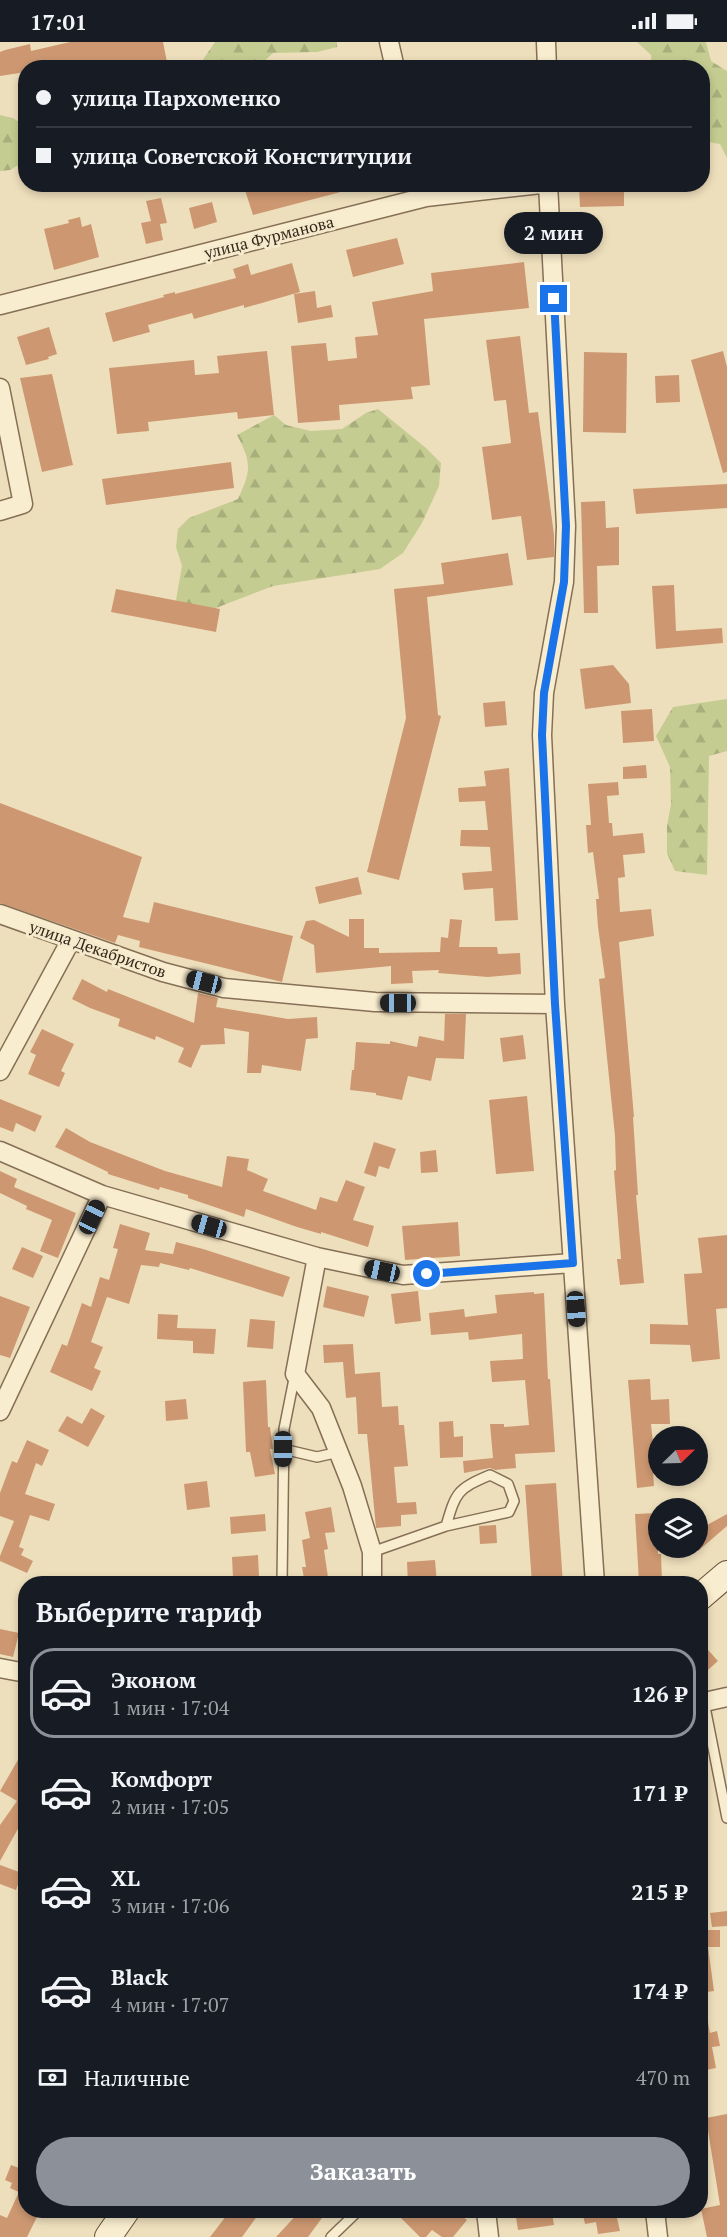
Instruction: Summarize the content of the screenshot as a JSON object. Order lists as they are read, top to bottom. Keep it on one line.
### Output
{"streets":{"street":["улица Фурманова","улица Декабристов"]},"north":"top right","page":{"status":"17:01","banner":["улица Пархоменко","улица Советской Конституции"],"bubble":"2 мин","heading":"Выберите тариф","list":[{"name":"Эконом","note":"1 мин · 17:04","value":"126 ₽"},{"name":"Комфорт","note":"2 мин · 17:05","value":"171 ₽"},{"name":"XL","note":"3 мин · 17:06","value":"215 ₽"},{"name":"Black","note":"4 мин · 17:07","value":"174 ₽"}],"pay":["Наличные","470 m"],"buttons":"Заказать"}}
